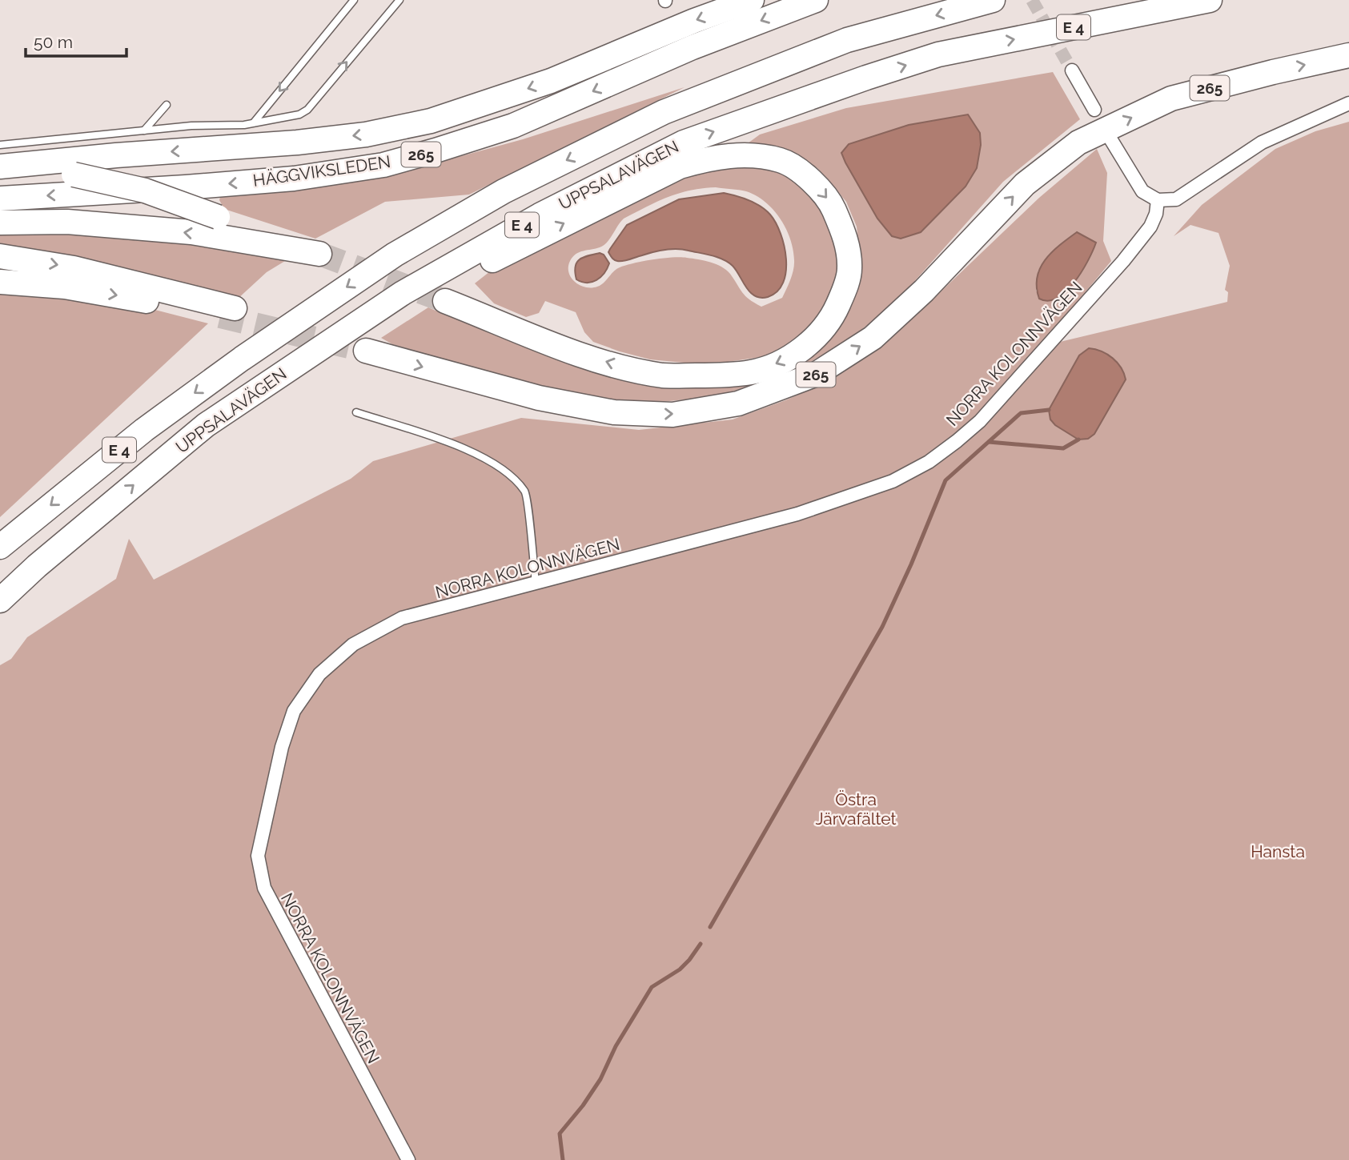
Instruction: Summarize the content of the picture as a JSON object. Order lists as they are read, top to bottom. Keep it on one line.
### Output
{"streets":{"highway":["E 4","265","HÄGGVIKSLEDEN","UPPSALAVÄGEN"],"street":["NORRA KOLONNVÄGEN"]},"parks":["Östra Järvafältet","Hansta"],"scale_bar":"50 m"}
